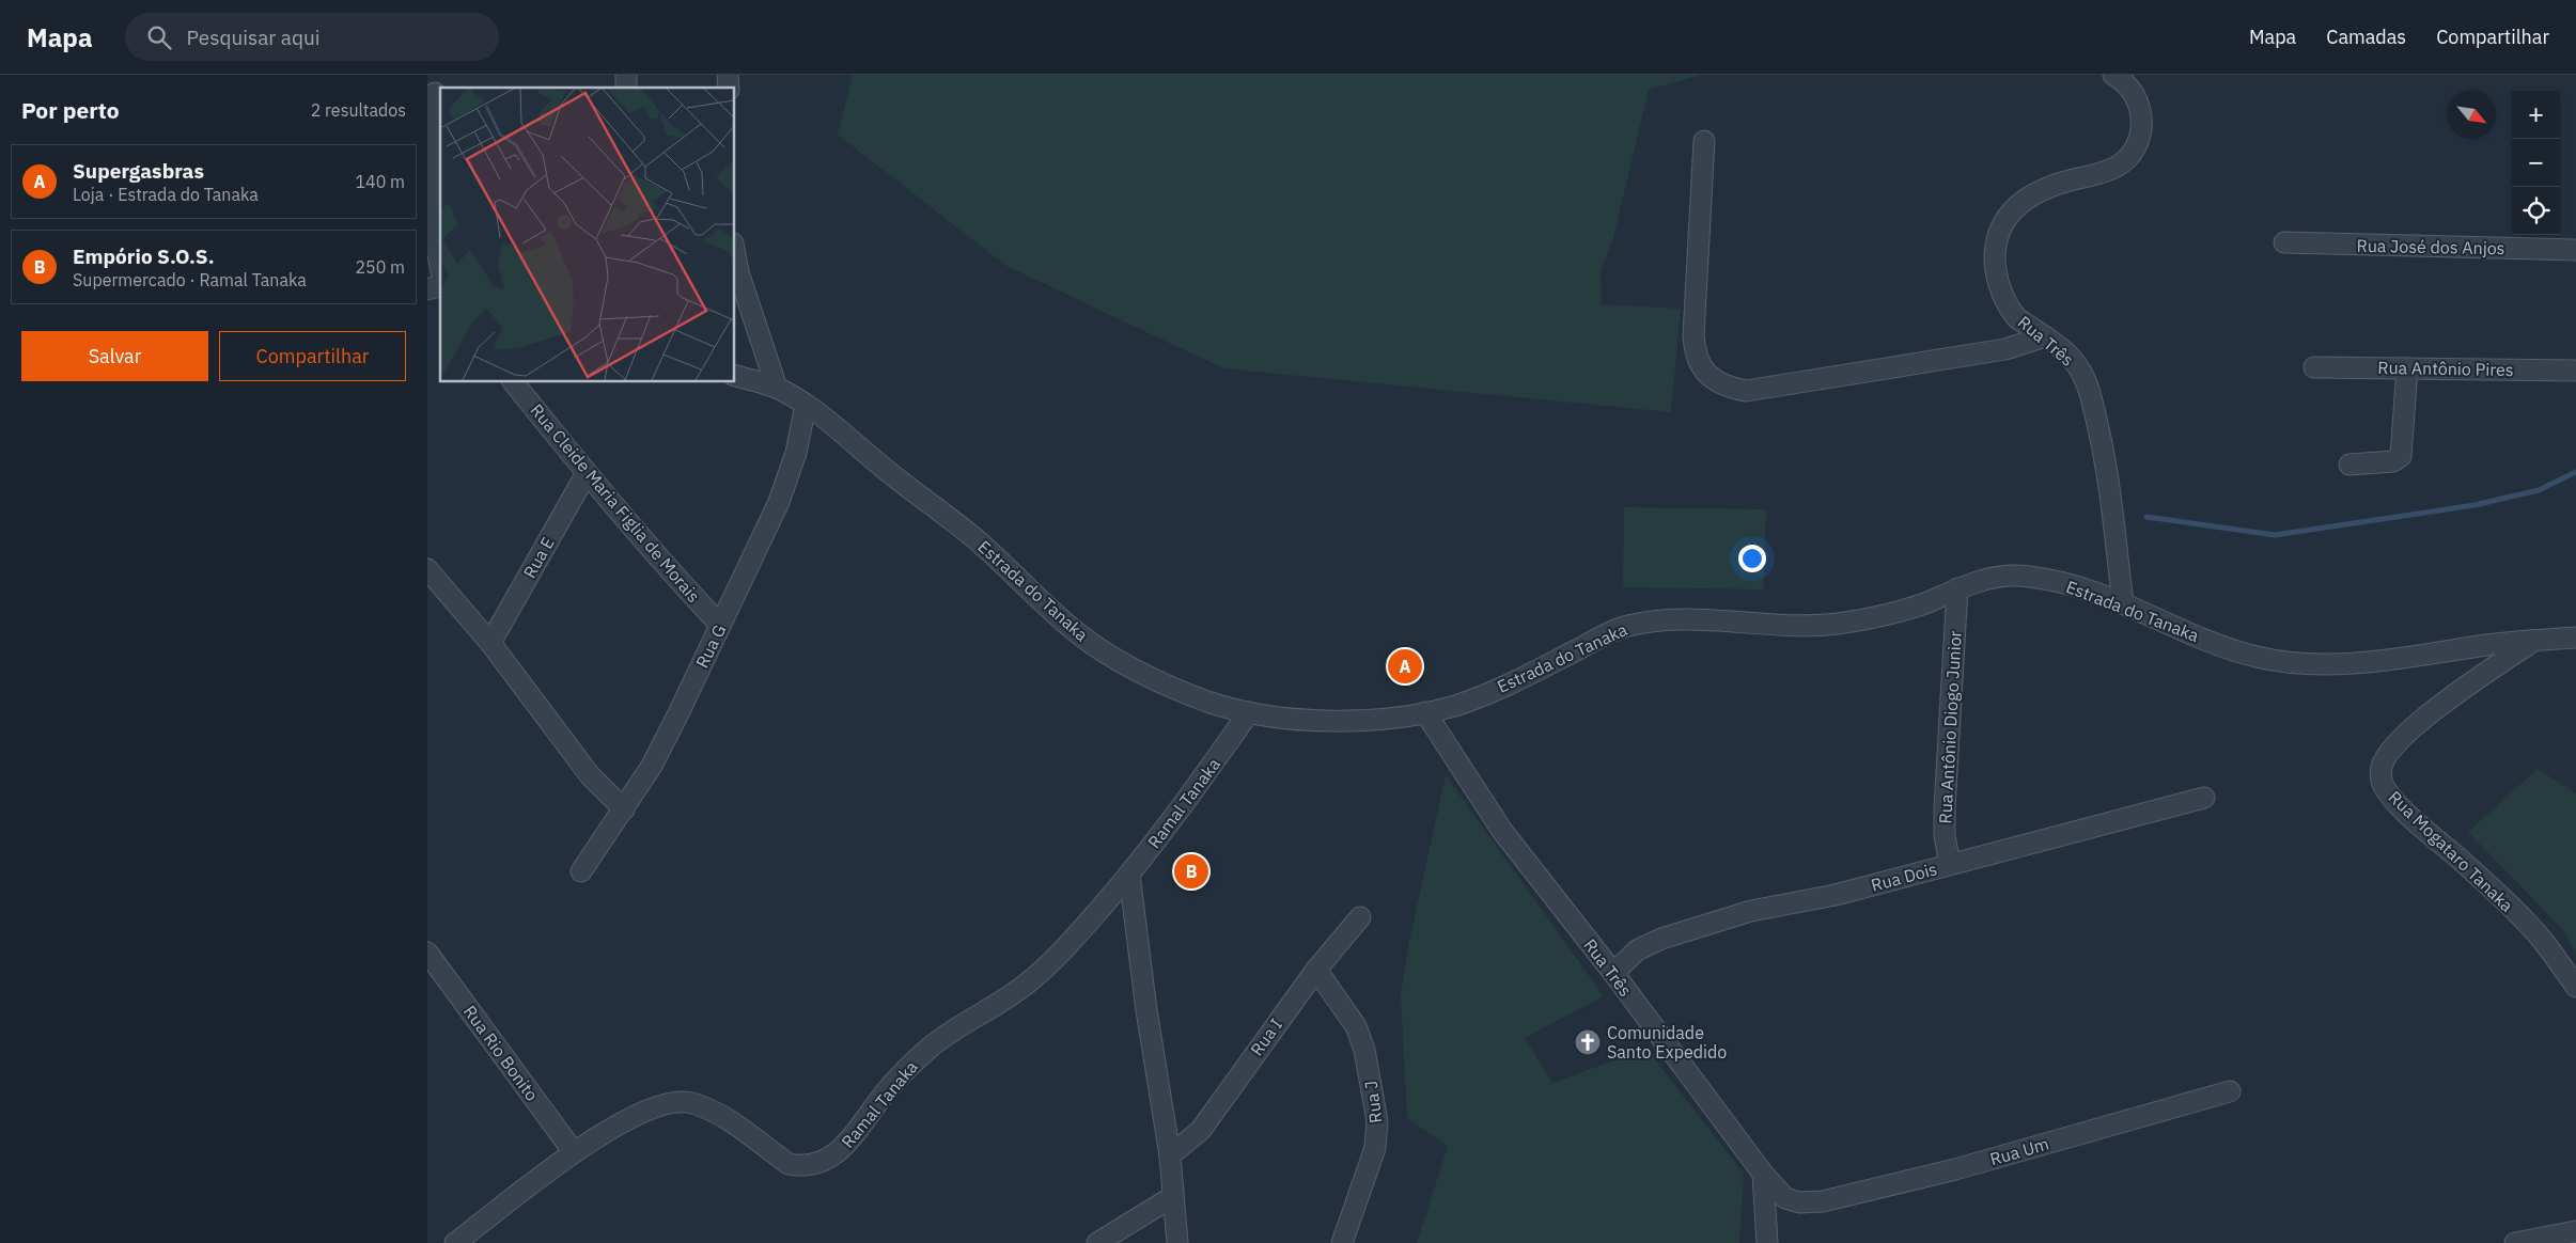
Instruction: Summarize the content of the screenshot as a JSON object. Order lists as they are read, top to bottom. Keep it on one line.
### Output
{"streets":{"street":["Rua José dos Anjos","Rua Três","Rua Antônio Pires","Rua Cleide Maria Figlia de Morais","Rua E","Estrada do Tanaka","Rua G","Rua Antônio Diogo Junior","Ramal Tanaka","Rua Mogataro Tanaka","Rua Dois","Rua I","Rua Rio Bonito","Rua J","Rua Um"]},"crossings":[["Rua Três","Estrada do Tanaka"],["Rua Três","Rua Dois"],["Rua Três","Rua Um"],["Rua Cleide Maria Figlia de Morais","Rua E"],["Rua Cleide Maria Figlia de Morais","Rua G"],["Estrada do Tanaka","Rua G"],["Estrada do Tanaka","Rua Antônio Diogo Junior"],["Estrada do Tanaka","Ramal Tanaka"],["Estrada do Tanaka","Rua Mogataro Tanaka"],["Rua Antônio Diogo Junior","Rua Dois"],["Ramal Tanaka","Rua Rio Bonito"],["Rua I","Rua J"]],"places":{"church":["Comunidade Santo Expedido"]},"north":"bottom right","page":{"header":"Mapa","search":"Pesquisar aqui","nav":["Mapa","Camadas","Compartilhar"],"heading":["Por perto","2 resultados"],"map_buttons":["+","−"],"list":[{"mark":"A","name":"Supergasbras","note":"Loja · Estrada do Tanaka","value":"140 m"},{"mark":"B","name":"Empório S.O.S.","note":"Supermercado · Ramal Tanaka","value":"250 m"}],"buttons":["Salvar","Compartilhar"],"pins":["A","B"]}}
